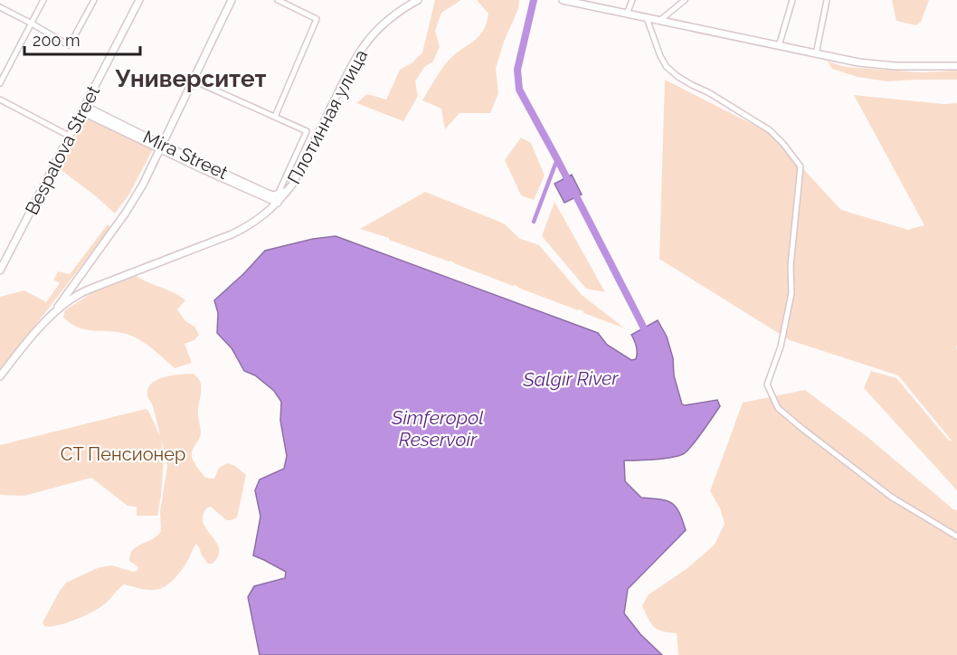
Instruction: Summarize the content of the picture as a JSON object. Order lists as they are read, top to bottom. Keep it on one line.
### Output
{"streets":{"main road":["Плотинная улица","Bespalova Street","Mira Street"]},"crossings":[["Плотинная улица","Mira Street"],["Bespalova Street","Mira Street"]],"districts":["Университет"],"water":["Salgir River","Simferopol Reservoir"],"parks":["СТ Пенсионер"],"scale_bar":"200 m"}
